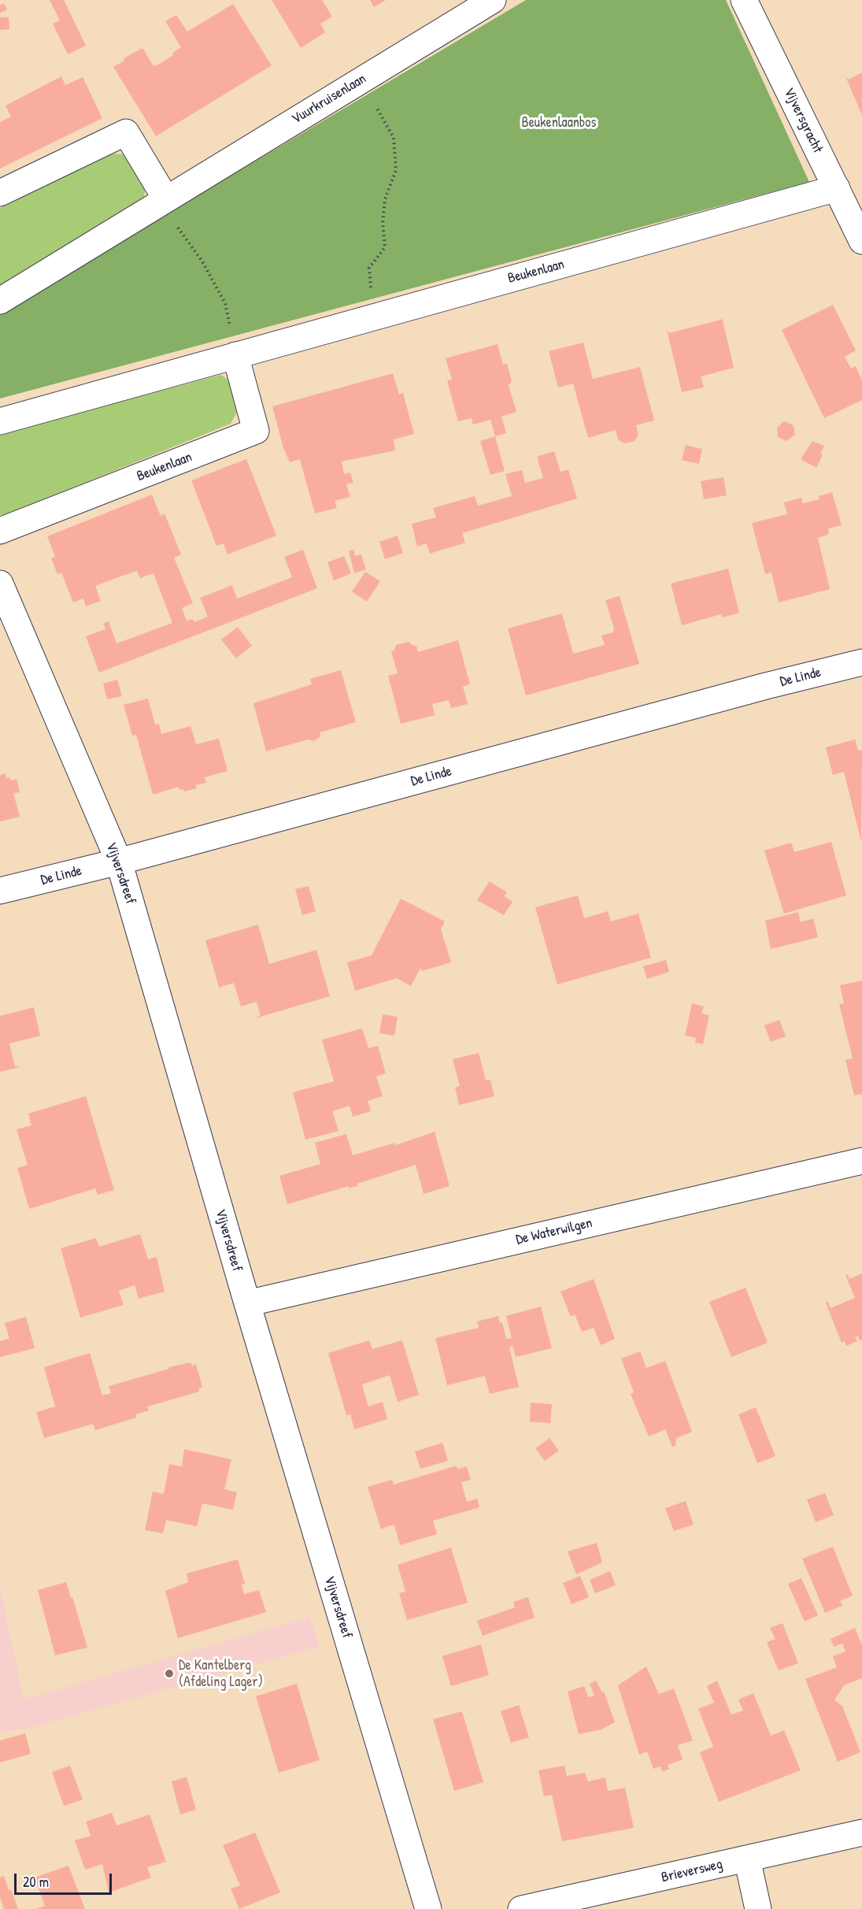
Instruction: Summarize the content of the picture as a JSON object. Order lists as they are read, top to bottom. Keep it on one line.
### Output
{"streets":{"street":["Vuurkruisenlaan","Vijversgracht","Beukenlaan","De Linde","Vijversdreef","De Waterwilgen","Brieversweg"]},"crossings":[["Vijversgracht","Beukenlaan"],["De Linde","Vijversdreef"],["Vijversdreef","De Waterwilgen"]],"parks":["Beukenlaanbos"],"places":["De Kantelberg (Afdeling Lager)"],"scale_bar":"20 m"}
